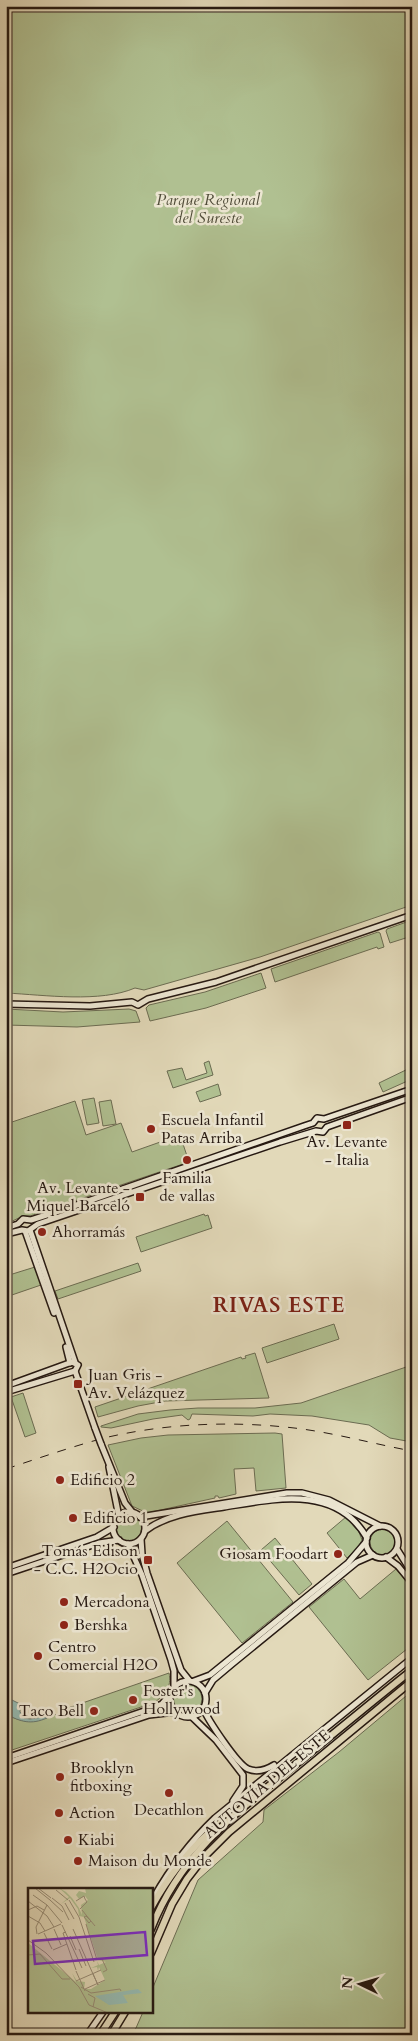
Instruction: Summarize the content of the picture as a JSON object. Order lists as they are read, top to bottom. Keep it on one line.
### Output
{"streets":{"highway":["AUTOVÍA DEL ESTE"]},"districts":["RIVAS ESTE"],"parks":["Parque Regional del Sureste"],"places":{"transit":["Av. Levante - Italia","Av. Levante - Miquel Barceló","Juan Gris - Av. Velázquez","Tomás Edison - C.C. H2Ocio"],"other":["Escuela Infantil Patas Arriba","Familia de vallas","Ahorramás","Edificio 2","Edificio 1","Giosam Foodart","Mercadona","Bershka","Centro Comercial H2O","Foster's Hollywood","Taco Bell","Brooklyn fitboxing","Decathlon","Action","Kiabi","Maison du Monde"]},"north":"left"}
